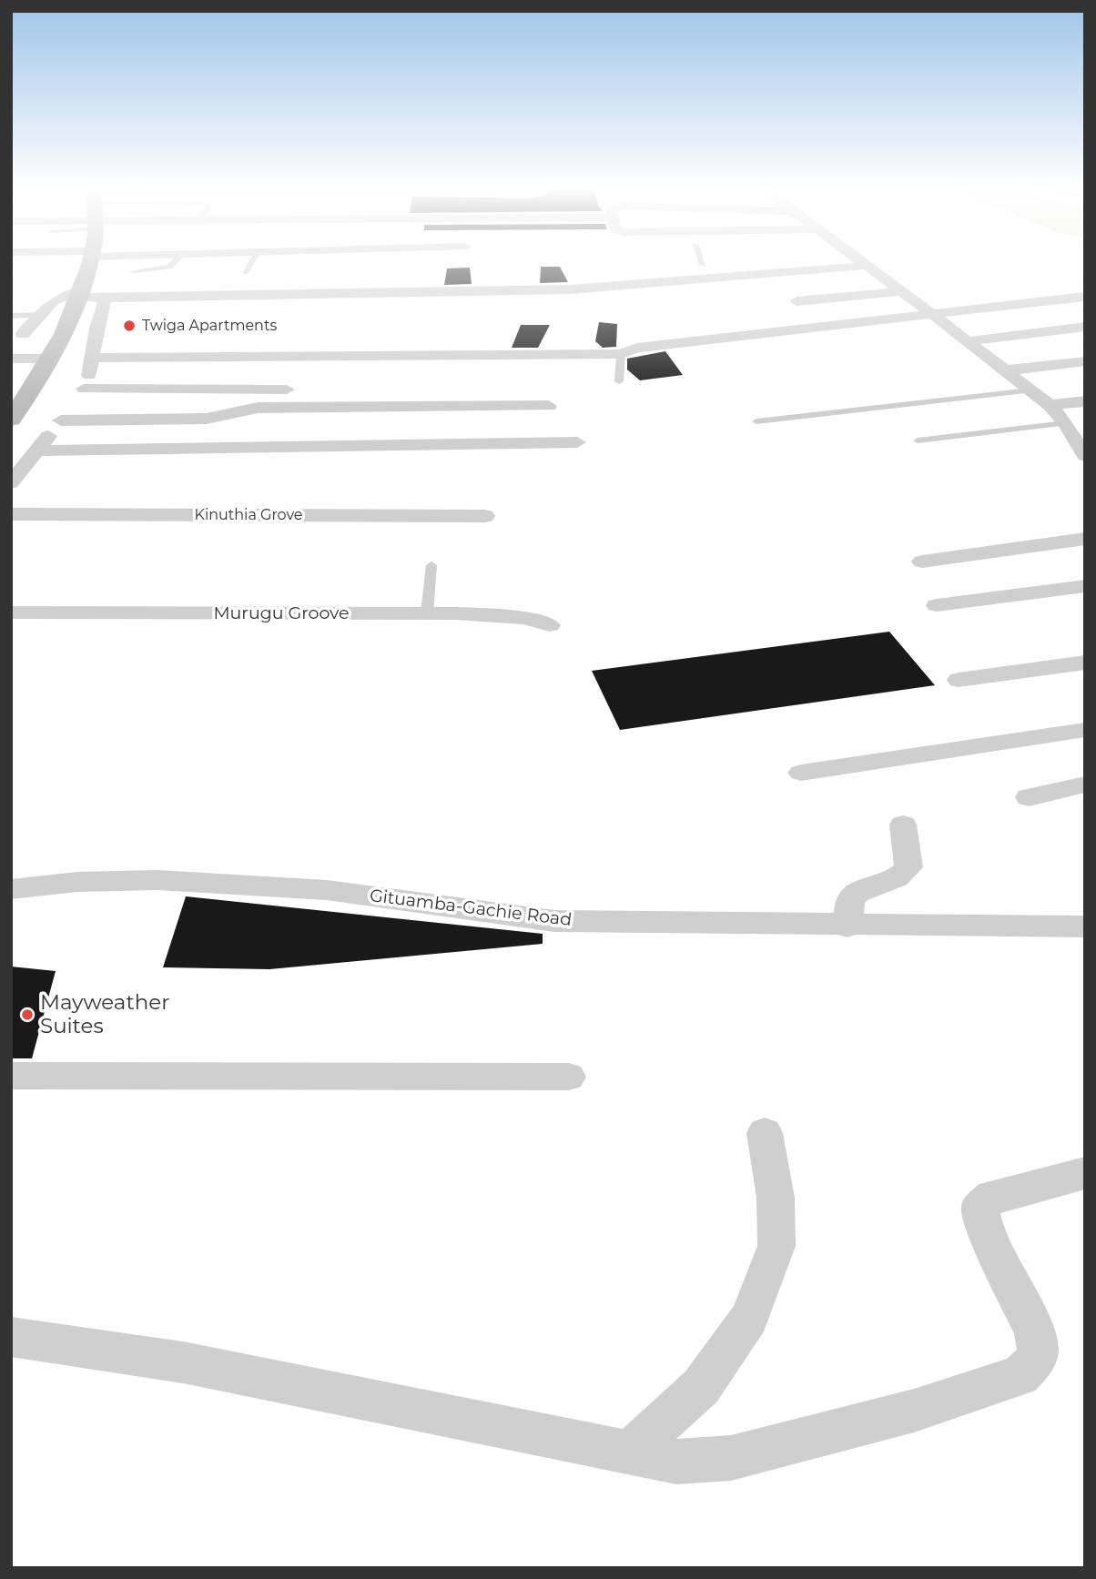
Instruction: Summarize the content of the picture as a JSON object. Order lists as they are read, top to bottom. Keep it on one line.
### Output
{"streets":{"street":["Kinuthia Grove","Murugu Groove","Gituamba-Gachie Road"]},"places":["Twiga Apartments","Mayweather Suites"]}
